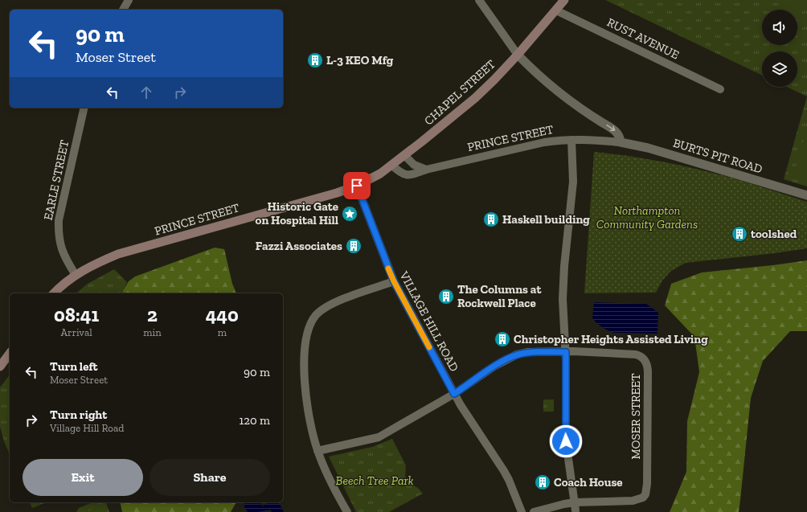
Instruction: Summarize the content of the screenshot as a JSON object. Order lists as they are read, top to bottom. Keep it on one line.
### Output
{"streets":{"main road":["CHAPEL STREET","PRINCE STREET"],"street":["RUST AVENUE","BURTS PIT ROAD","EARLE STREET","VILLAGE HILL ROAD","MOSER STREET"]},"crossings":[["RUST AVENUE","CHAPEL STREET"],["CHAPEL STREET","PRINCE STREET"],["CHAPEL STREET","VILLAGE HILL ROAD"],["PRINCE STREET","BURTS PIT ROAD"],["PRINCE STREET","EARLE STREET"],["PRINCE STREET","VILLAGE HILL ROAD"],["VILLAGE HILL ROAD","MOSER STREET"]],"parks":["Northampton Community Gardens","Beech Tree Park"],"places":{"building":["L-3 KEO Mfg","Haskell building","toolshed","Fazzi Associates","The Columns at Rockwell Place","Christopher Heights Assisted Living","Coach House"],"place":["Historic Gate on Hospital Hill"]},"page":{"turn":["90 m","Moser Street"],"eta":["08:41","Arrival","2","min","440","m"],"list":[{"name":"Turn left","note":"Moser Street","value":"90 m"},{"name":"Turn right","note":"Village Hill Road","value":"120 m"}],"buttons":["Exit","Share"]}}
